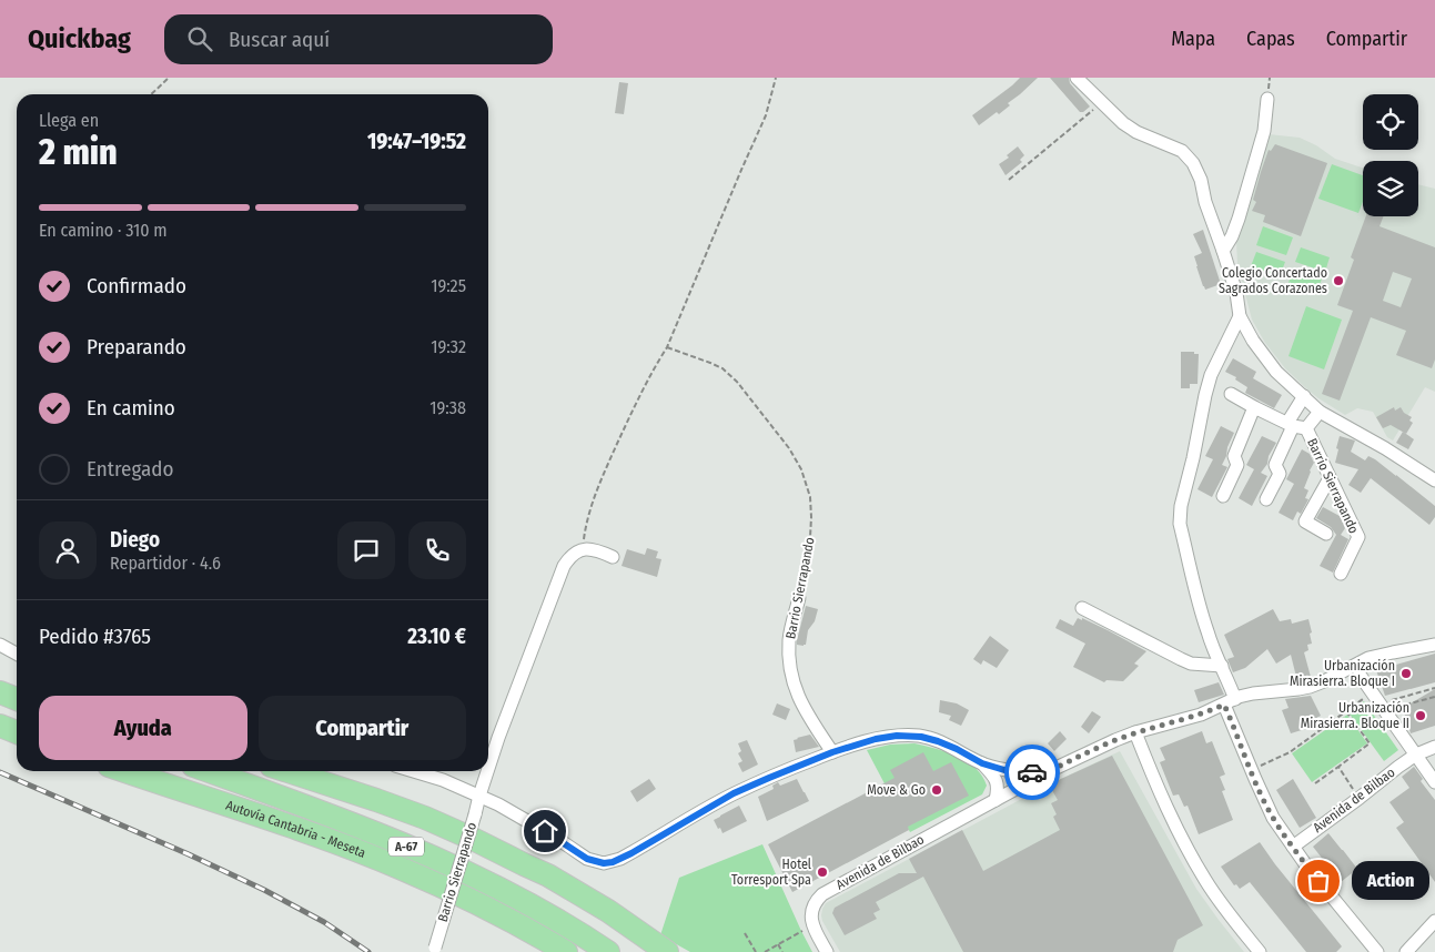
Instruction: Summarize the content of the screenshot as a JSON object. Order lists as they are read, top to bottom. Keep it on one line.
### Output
{"streets":{"highway":["Autovía Cantabria - Meseta","A-67"],"street":["Barrio Sierrapando","Avenida de Bilbao"]},"places":["Colegio Concertado Sagrados Corazones","Urbanización Mirasierra. Bloque I","Urbanización Mirasierra. Bloque II","Move & Go","Hotel Torresport Spa","Action"],"page":{"header":"Quickbag","search":"Buscar aquí","nav":["Mapa","Capas","Compartir"],"heading":["2 min","Llega en","19:47–19:52"],"panel":["Diego","Repartidor · 4.6","Pedido #3765","23.10 €"],"bar":"En camino · 310 m","list":[["Confirmado","19:25"],["Preparando","19:32"],["En camino","19:38"],"Entregado"],"buttons":["Ayuda","Compartir"],"bubble":"Action"}}
